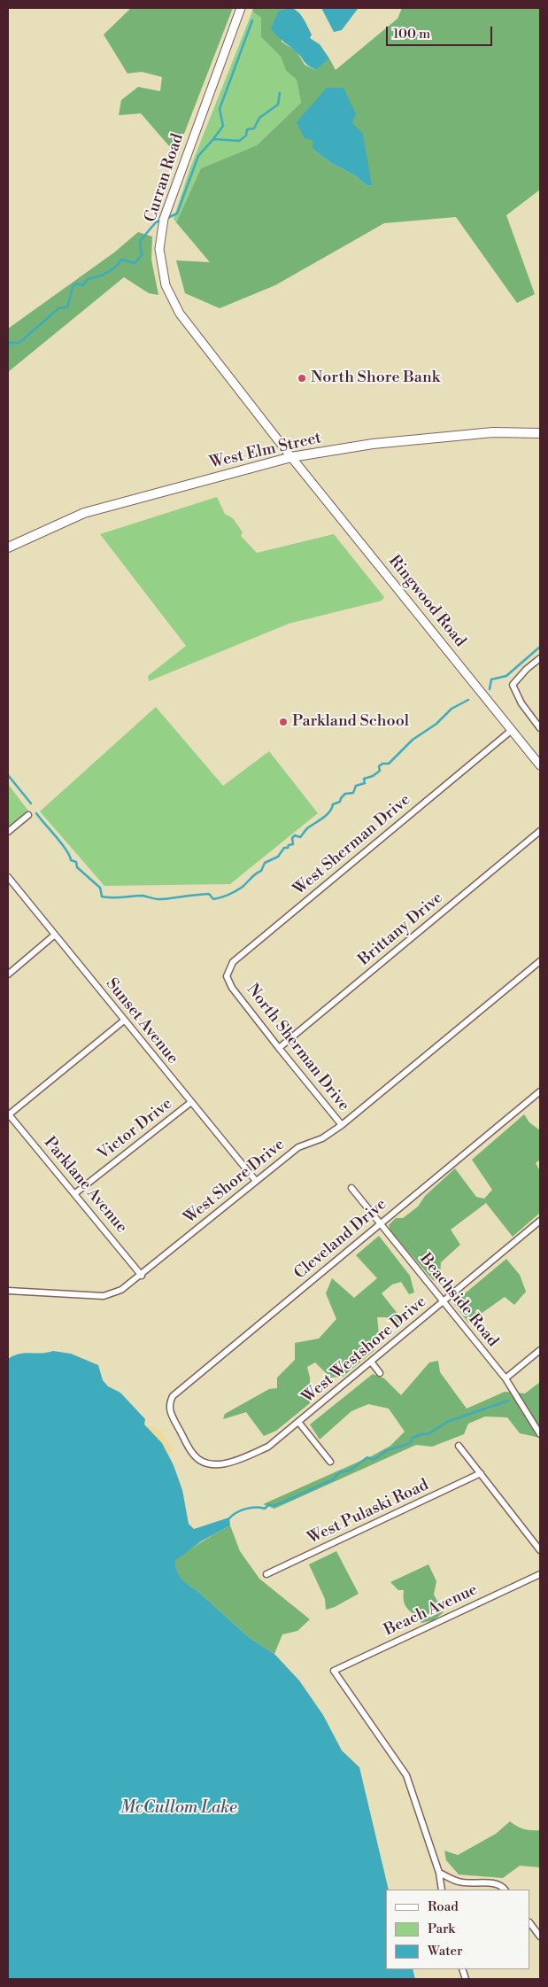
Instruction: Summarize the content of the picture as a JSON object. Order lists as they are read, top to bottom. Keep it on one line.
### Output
{"streets":{"main road":["West Elm Street"],"street":["Curran Road","Ringwood Road","West Sherman Drive","Brittany Drive","Sunset Avenue","North Sherman Drive","Victor Drive","West Shore Drive","Parklane Avenue","Cleveland Drive","Beachside Road","West Westshore Drive","West Pulaski Road","Beach Avenue"]},"crossings":[["Curran Road","West Elm Street"],["Curran Road","Ringwood Road"],["West Elm Street","Ringwood Road"],["Ringwood Road","West Sherman Drive"],["West Sherman Drive","North Sherman Drive"],["Brittany Drive","North Sherman Drive"],["Sunset Avenue","Victor Drive"],["Sunset Avenue","West Shore Drive"],["North Sherman Drive","West Shore Drive"],["Victor Drive","Parklane Avenue"],["West Shore Drive","Parklane Avenue"],["Cleveland Drive","Beachside Road"],["Cleveland Drive","West Westshore Drive"],["Beachside Road","West Westshore Drive"]],"water":["McCullom Lake"],"places":["North Shore Bank","Parkland School"],"legend":["Road","Park","Water"],"scale_bar":"100 m"}
